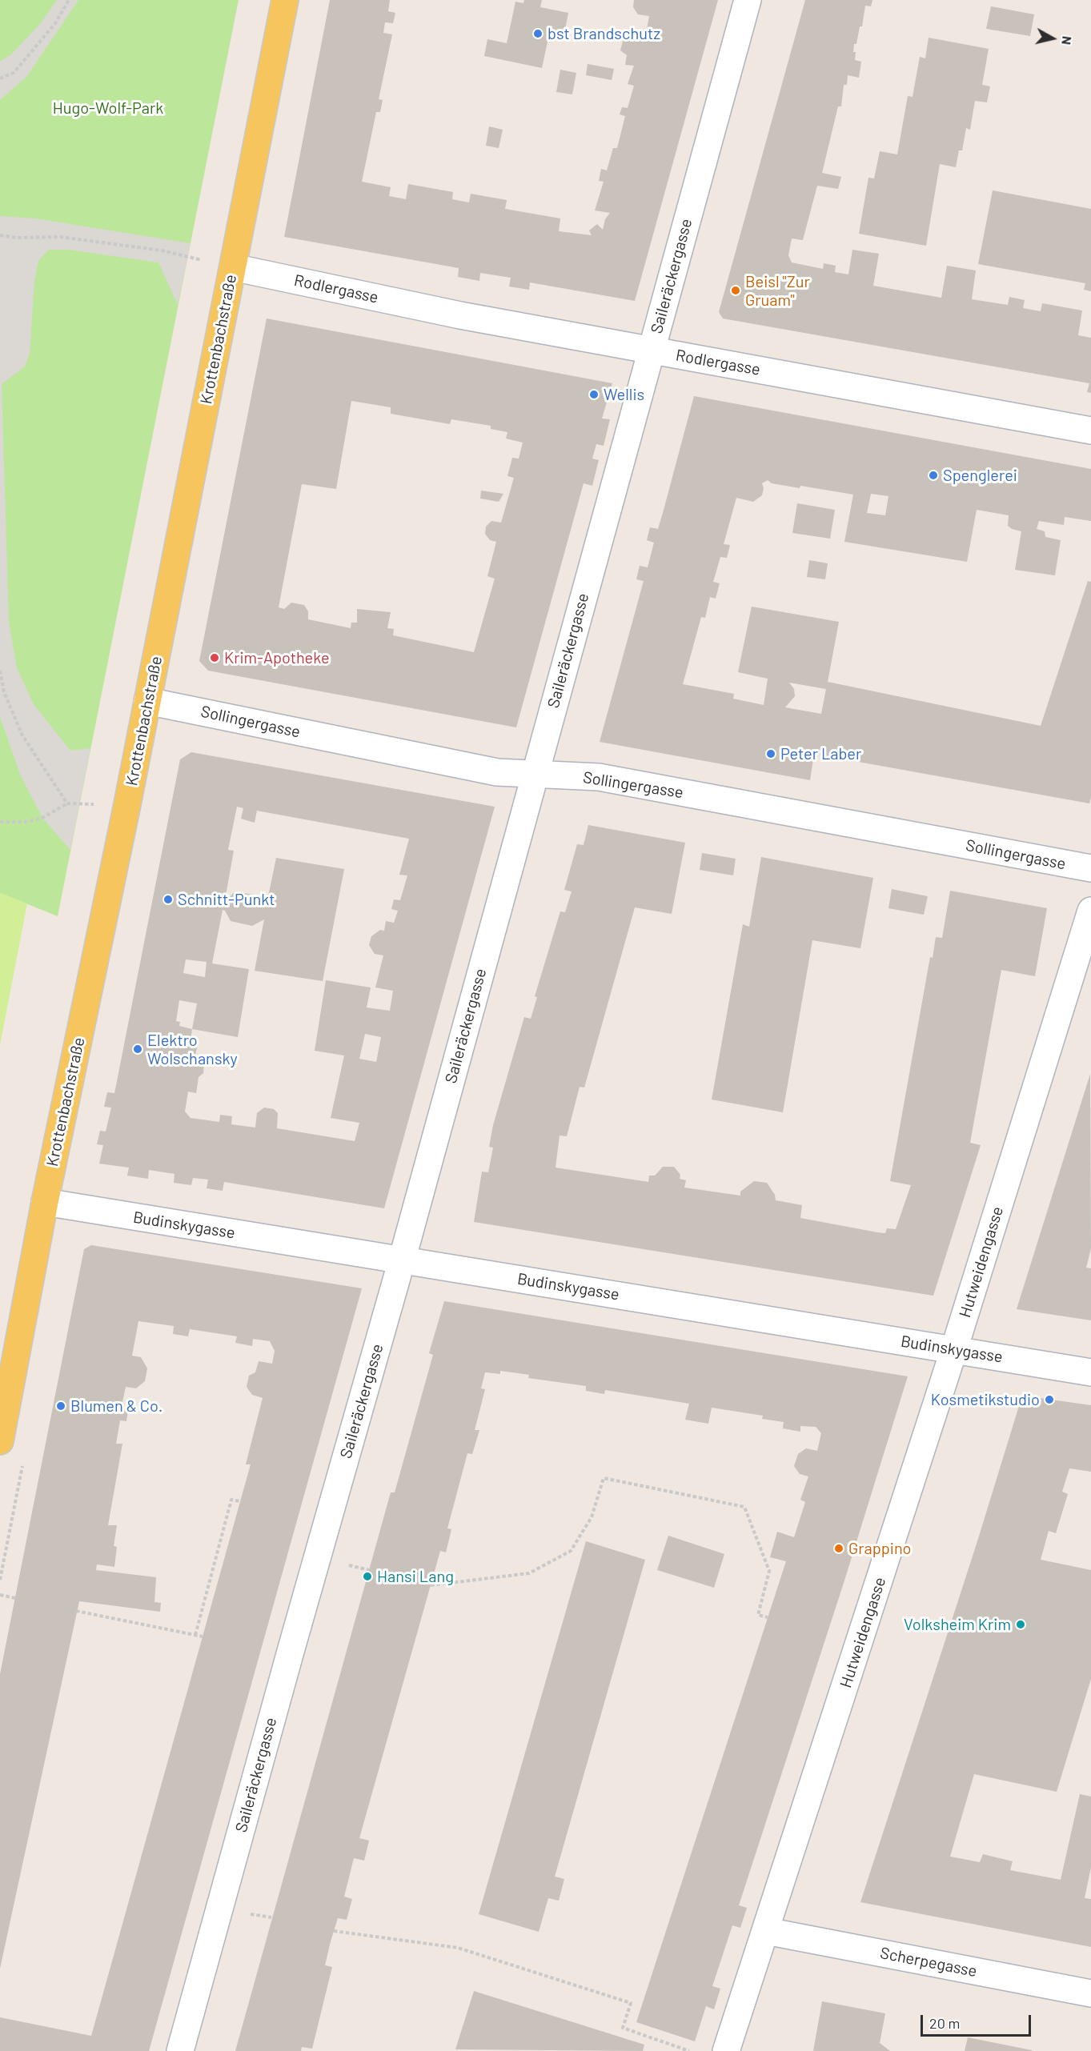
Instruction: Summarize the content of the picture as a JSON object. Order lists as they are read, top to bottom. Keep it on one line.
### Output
{"streets":{"main road":["Krottenbachstraße"],"street":["Saileräckergasse","Rodlergasse","Sollingergasse","Budinskygasse","Hutweidengasse","Scherpegasse"]},"crossings":[["Saileräckergasse","Rodlergasse"],["Saileräckergasse","Sollingergasse"],["Saileräckergasse","Budinskygasse"],["Rodlergasse","Krottenbachstraße"],["Krottenbachstraße","Sollingergasse"],["Krottenbachstraße","Budinskygasse"],["Budinskygasse","Hutweidengasse"],["Hutweidengasse","Scherpegasse"]],"parks":["Hugo-Wolf-Park"],"places":["bst Brandschutz","Beisl \"Zur Gruam\"","Wellis","Spenglerei","Krim-Apotheke","Peter Laber","Schnitt-Punkt","Elektro Wolschansky","Kosmetikstudio","Blumen & Co.","Grappino","Hansi Lang","Volksheim Krim"],"scale_bar":"20 m","north":"right"}
